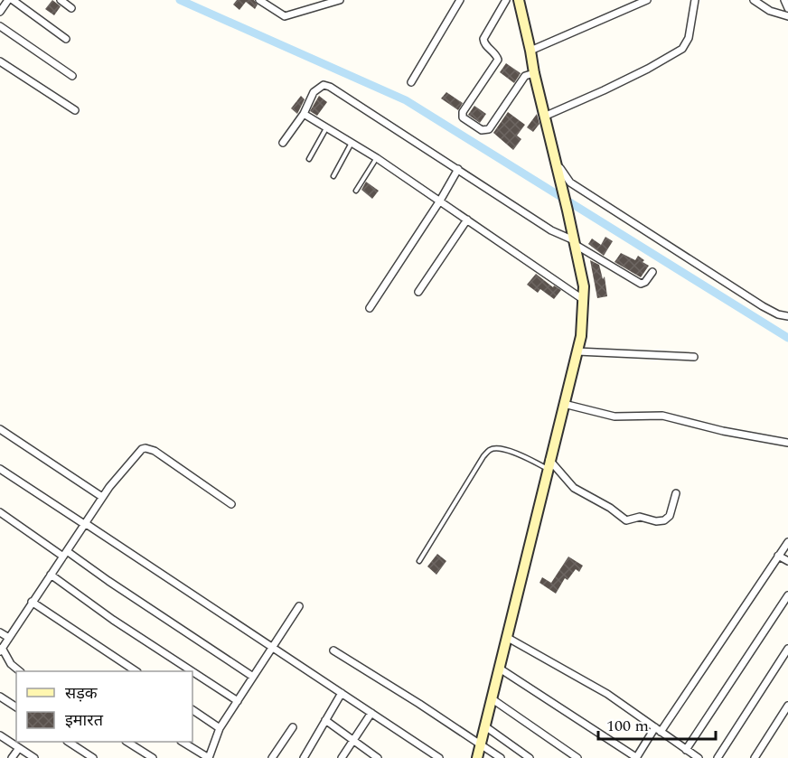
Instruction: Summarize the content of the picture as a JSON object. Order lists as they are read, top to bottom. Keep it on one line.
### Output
{"legend":["सड़क","इमारत"],"scale_bar":"100 m"}
